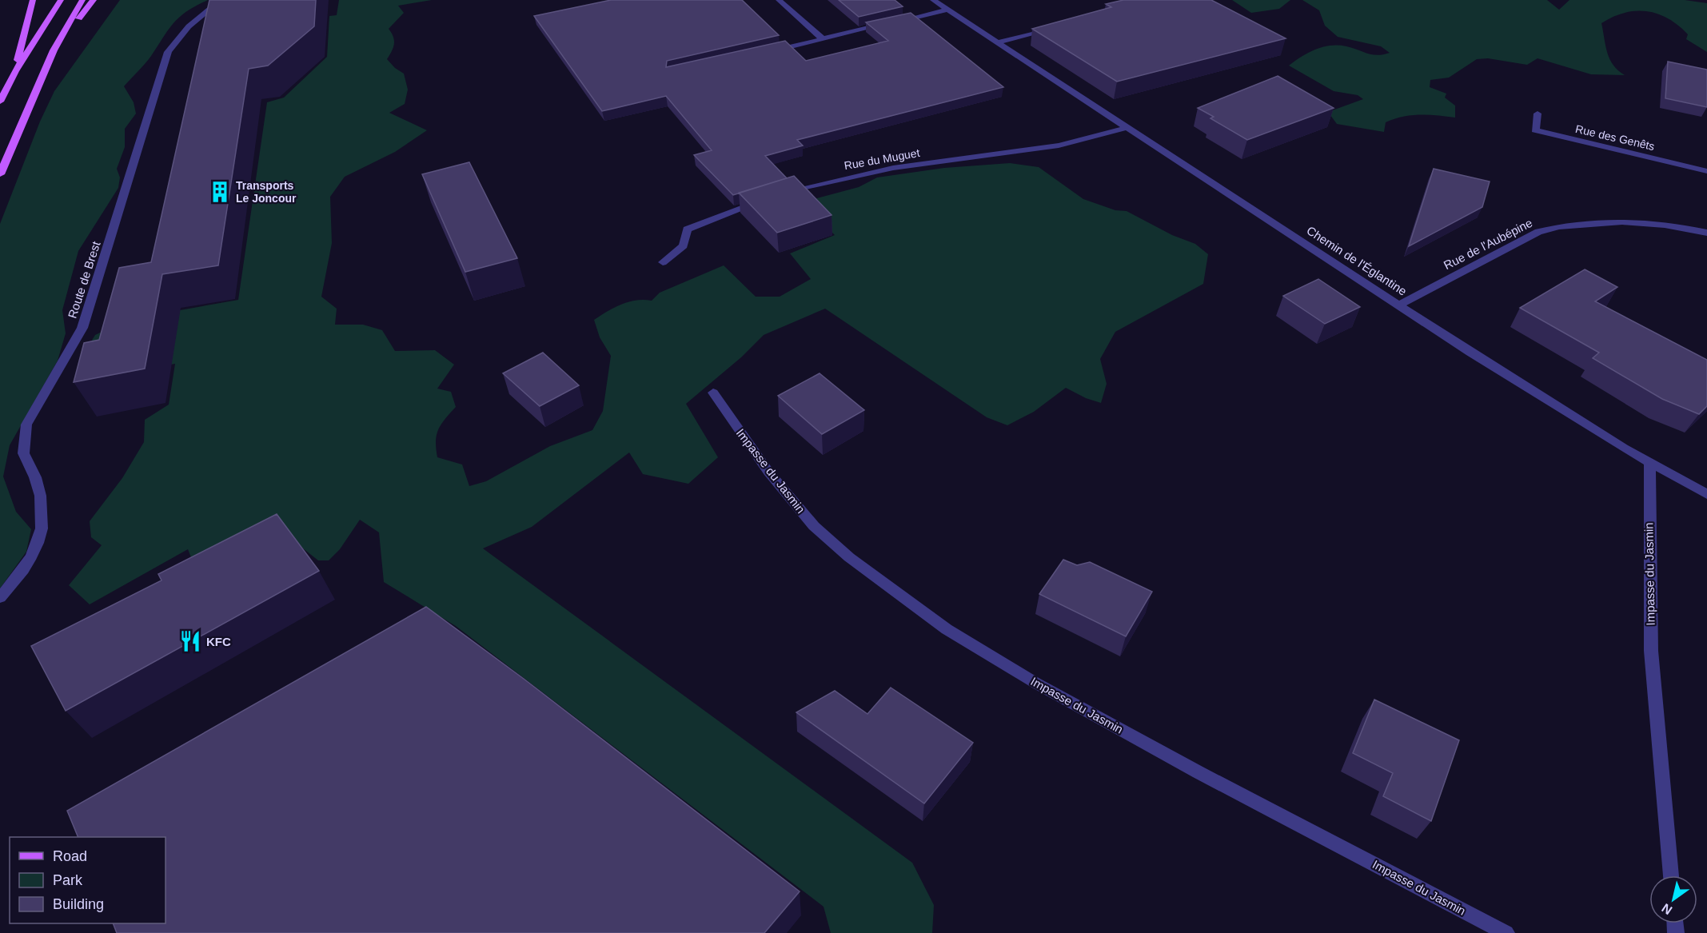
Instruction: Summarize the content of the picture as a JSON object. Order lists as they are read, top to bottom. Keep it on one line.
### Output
{"streets":{"street":["Rue des Genêts","Rue du Muguet","Rue de l'Aubépine","Chemin de l'Églantine","Route de Brest","Impasse du Jasmin"]},"crossings":[["Rue du Muguet","Chemin de l'Églantine"],["Rue de l'Aubépine","Chemin de l'Églantine"],["Chemin de l'Églantine","Impasse du Jasmin"]],"places":{"building":["Transports Le Joncour"],"restaurant":["KFC"]},"legend":["Road","Park","Building"],"north":"bottom left"}
